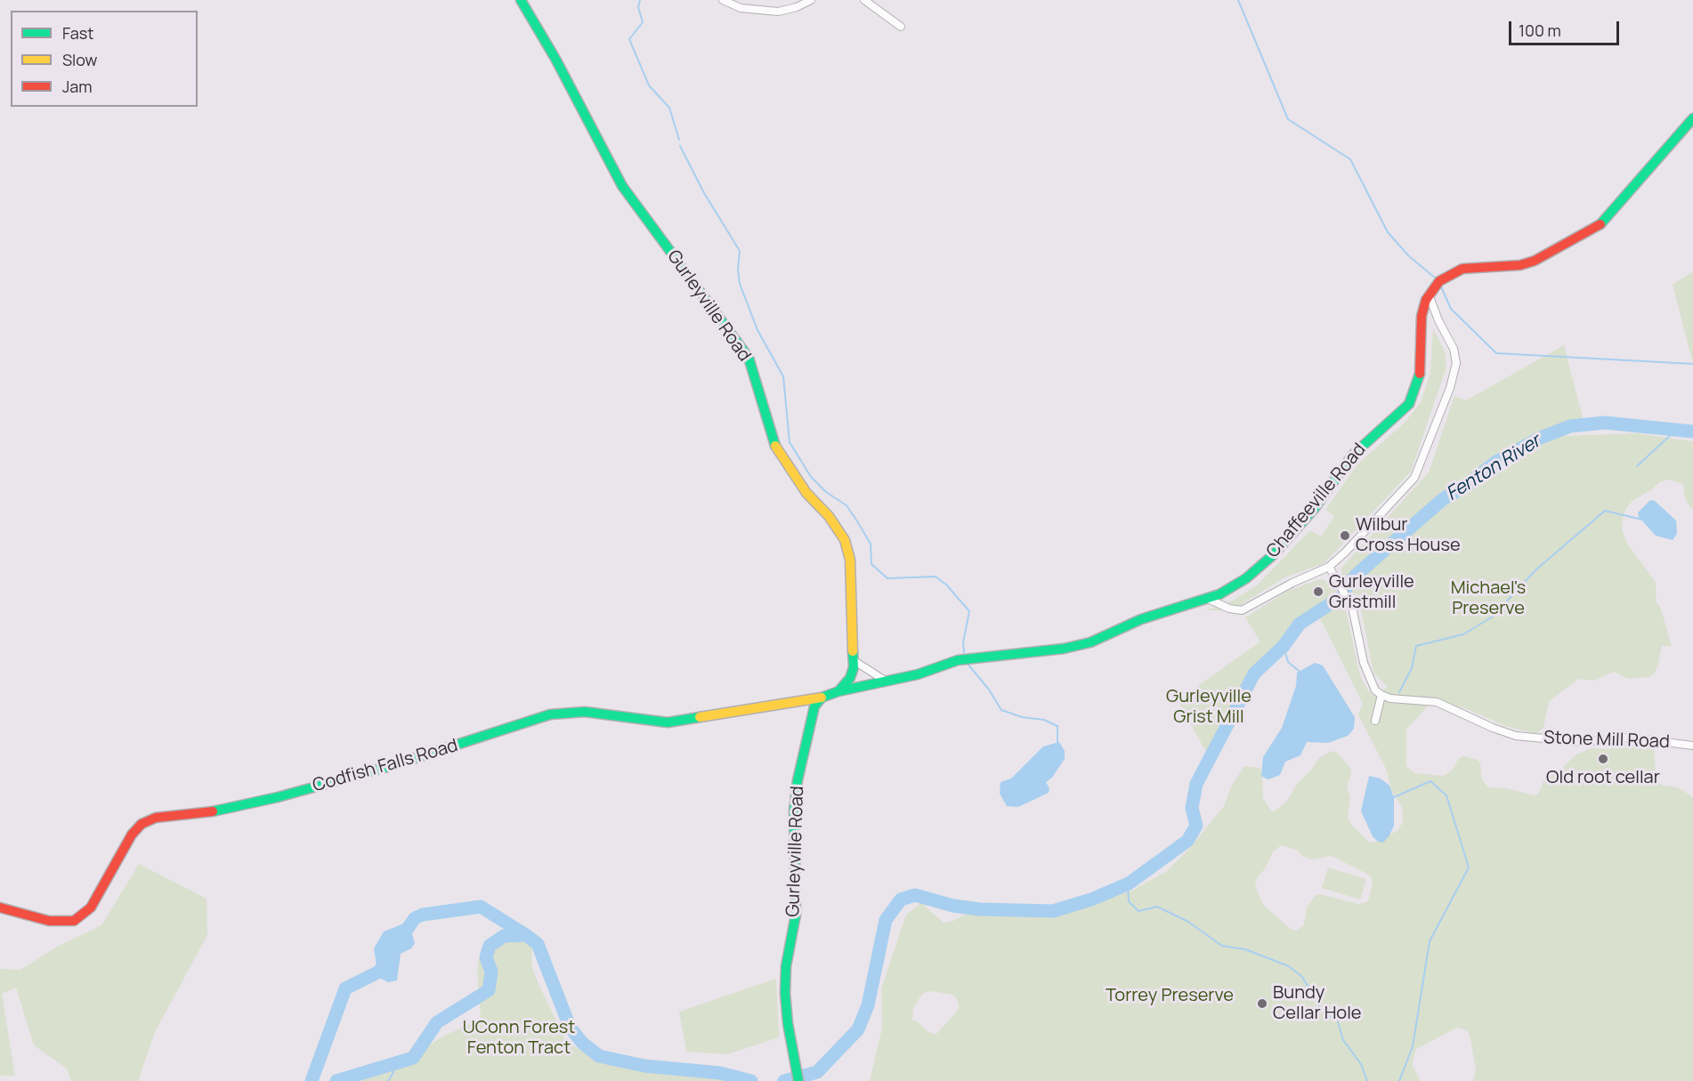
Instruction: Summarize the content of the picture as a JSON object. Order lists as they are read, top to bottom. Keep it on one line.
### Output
{"streets":{"street":["Gurleyville Road","Chaffeeville Road","Stone Mill Road","Codfish Falls Road"]},"crossings":[["Gurleyville Road","Codfish Falls Road"]],"water":["Fenton River"],"parks":["Michael's Preserve","Gurleyville Grist Mill","Torrey Preserve","UConn Forest Fenton Tract"],"places":["Wilbur Cross House","Gurleyville Gristmill","Old root cellar","Bundy Cellar Hole"],"legend":["Fast","Slow","Jam"],"scale_bar":"100 m"}
